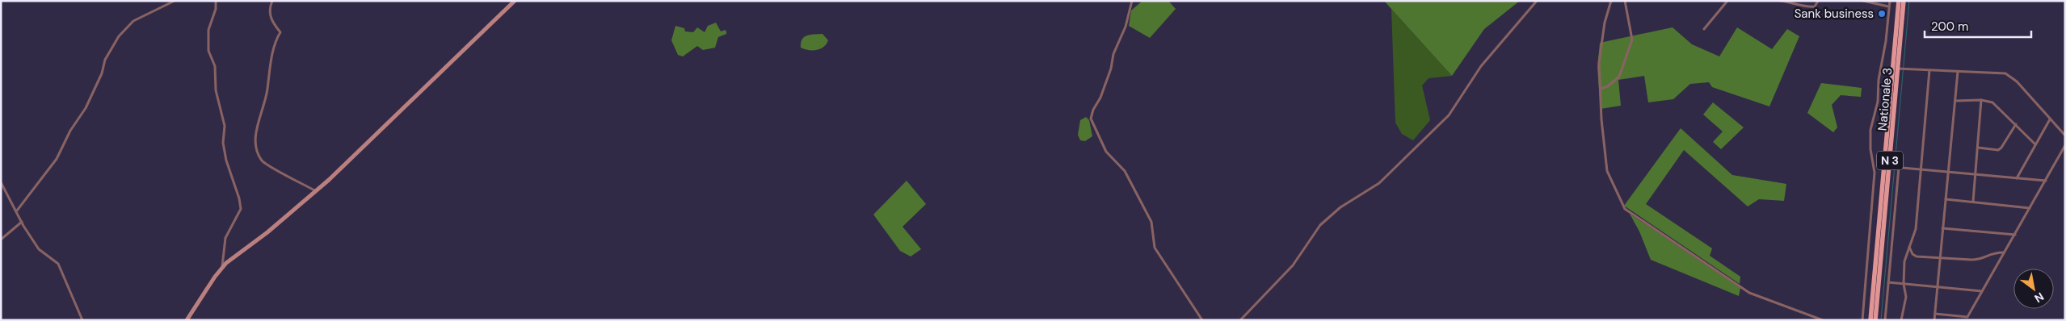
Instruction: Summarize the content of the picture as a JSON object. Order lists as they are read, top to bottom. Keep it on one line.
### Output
{"streets":{"main road":["Nationale 3","N 3"]},"places":["Sank business"],"scale_bar":"200 m","north":"bottom right"}
